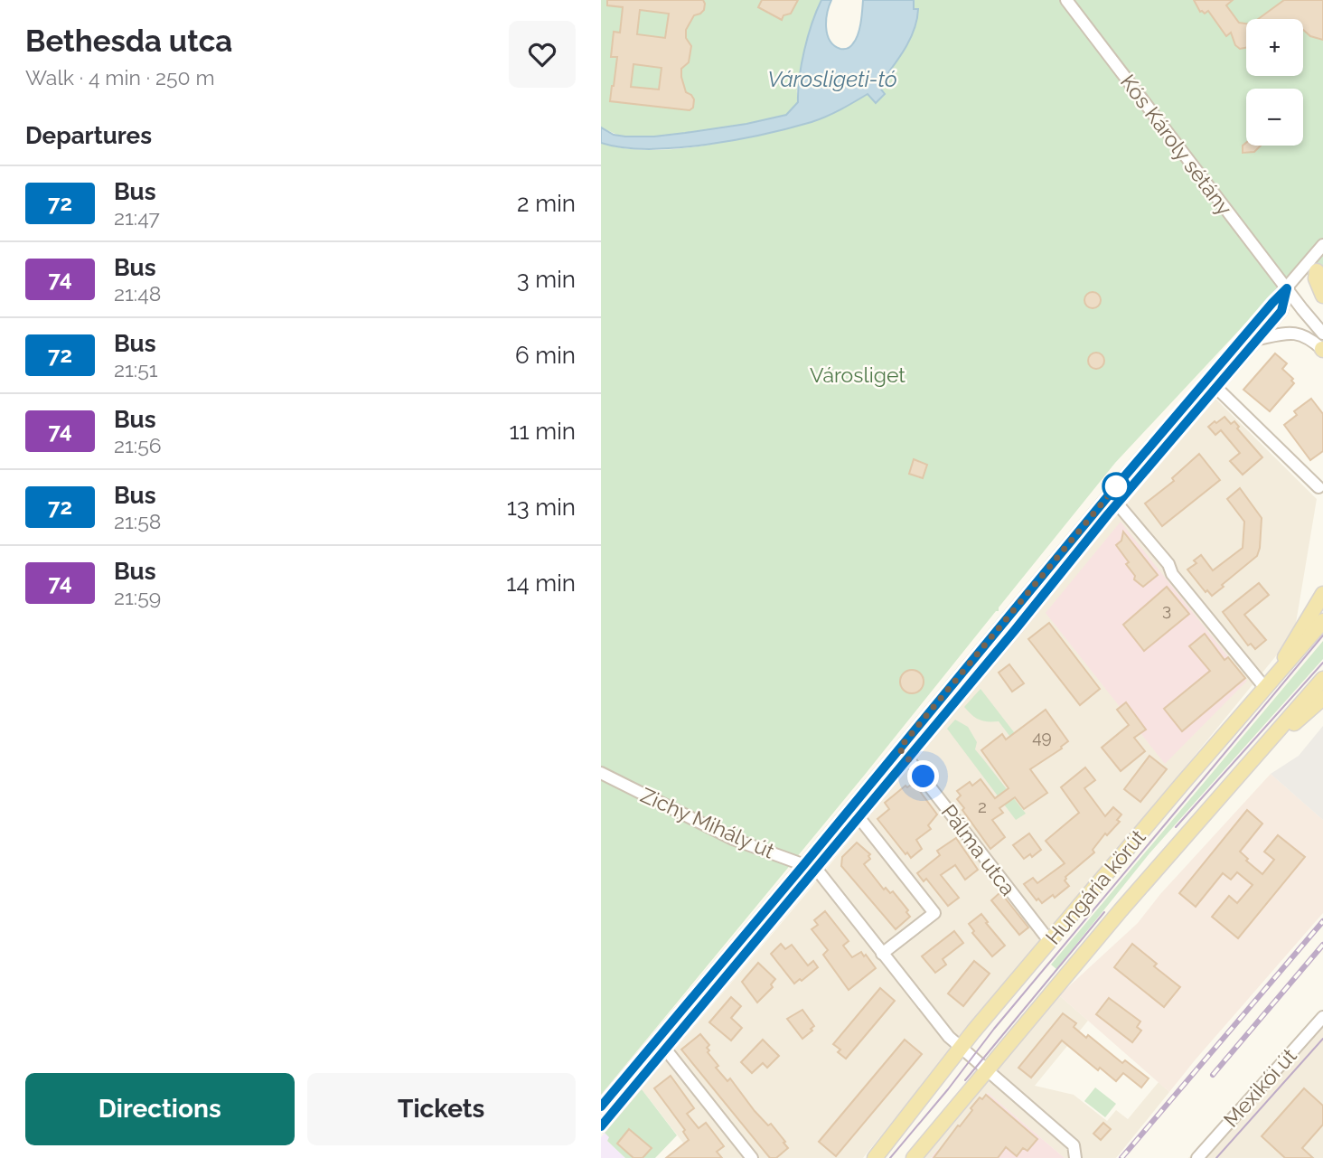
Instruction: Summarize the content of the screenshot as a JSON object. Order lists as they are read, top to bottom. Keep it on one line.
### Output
{"streets":{"main road":["Hungária körút"],"street":["Kós Károly sétány","Zichy Mihály út","Pálma utca","Mexikói út"]},"crossings":[["Pálma utca","Hungária körút"]],"water":["Városligeti-tó"],"parks":["Városliget"],"lines":["bus line 72"],"house_numbers":["3","49","2"],"page":{"heading":[["Bethesda utca","Walk · 4 min · 250 m"],"Departures"],"map_buttons":["+","−"],"list":[{"mark":"72","name":"Bus","note":"21:47","value":"2 min"},{"mark":"74","name":"Bus","note":"21:48","value":"3 min"},{"mark":"72","name":"Bus","note":"21:51","value":"6 min"},{"mark":"74","name":"Bus","note":"21:56","value":"11 min"},{"mark":"72","name":"Bus","note":"21:58","value":"13 min"},{"mark":"74","name":"Bus","note":"21:59","value":"14 min"}],"buttons":["Directions","Tickets"]}}
